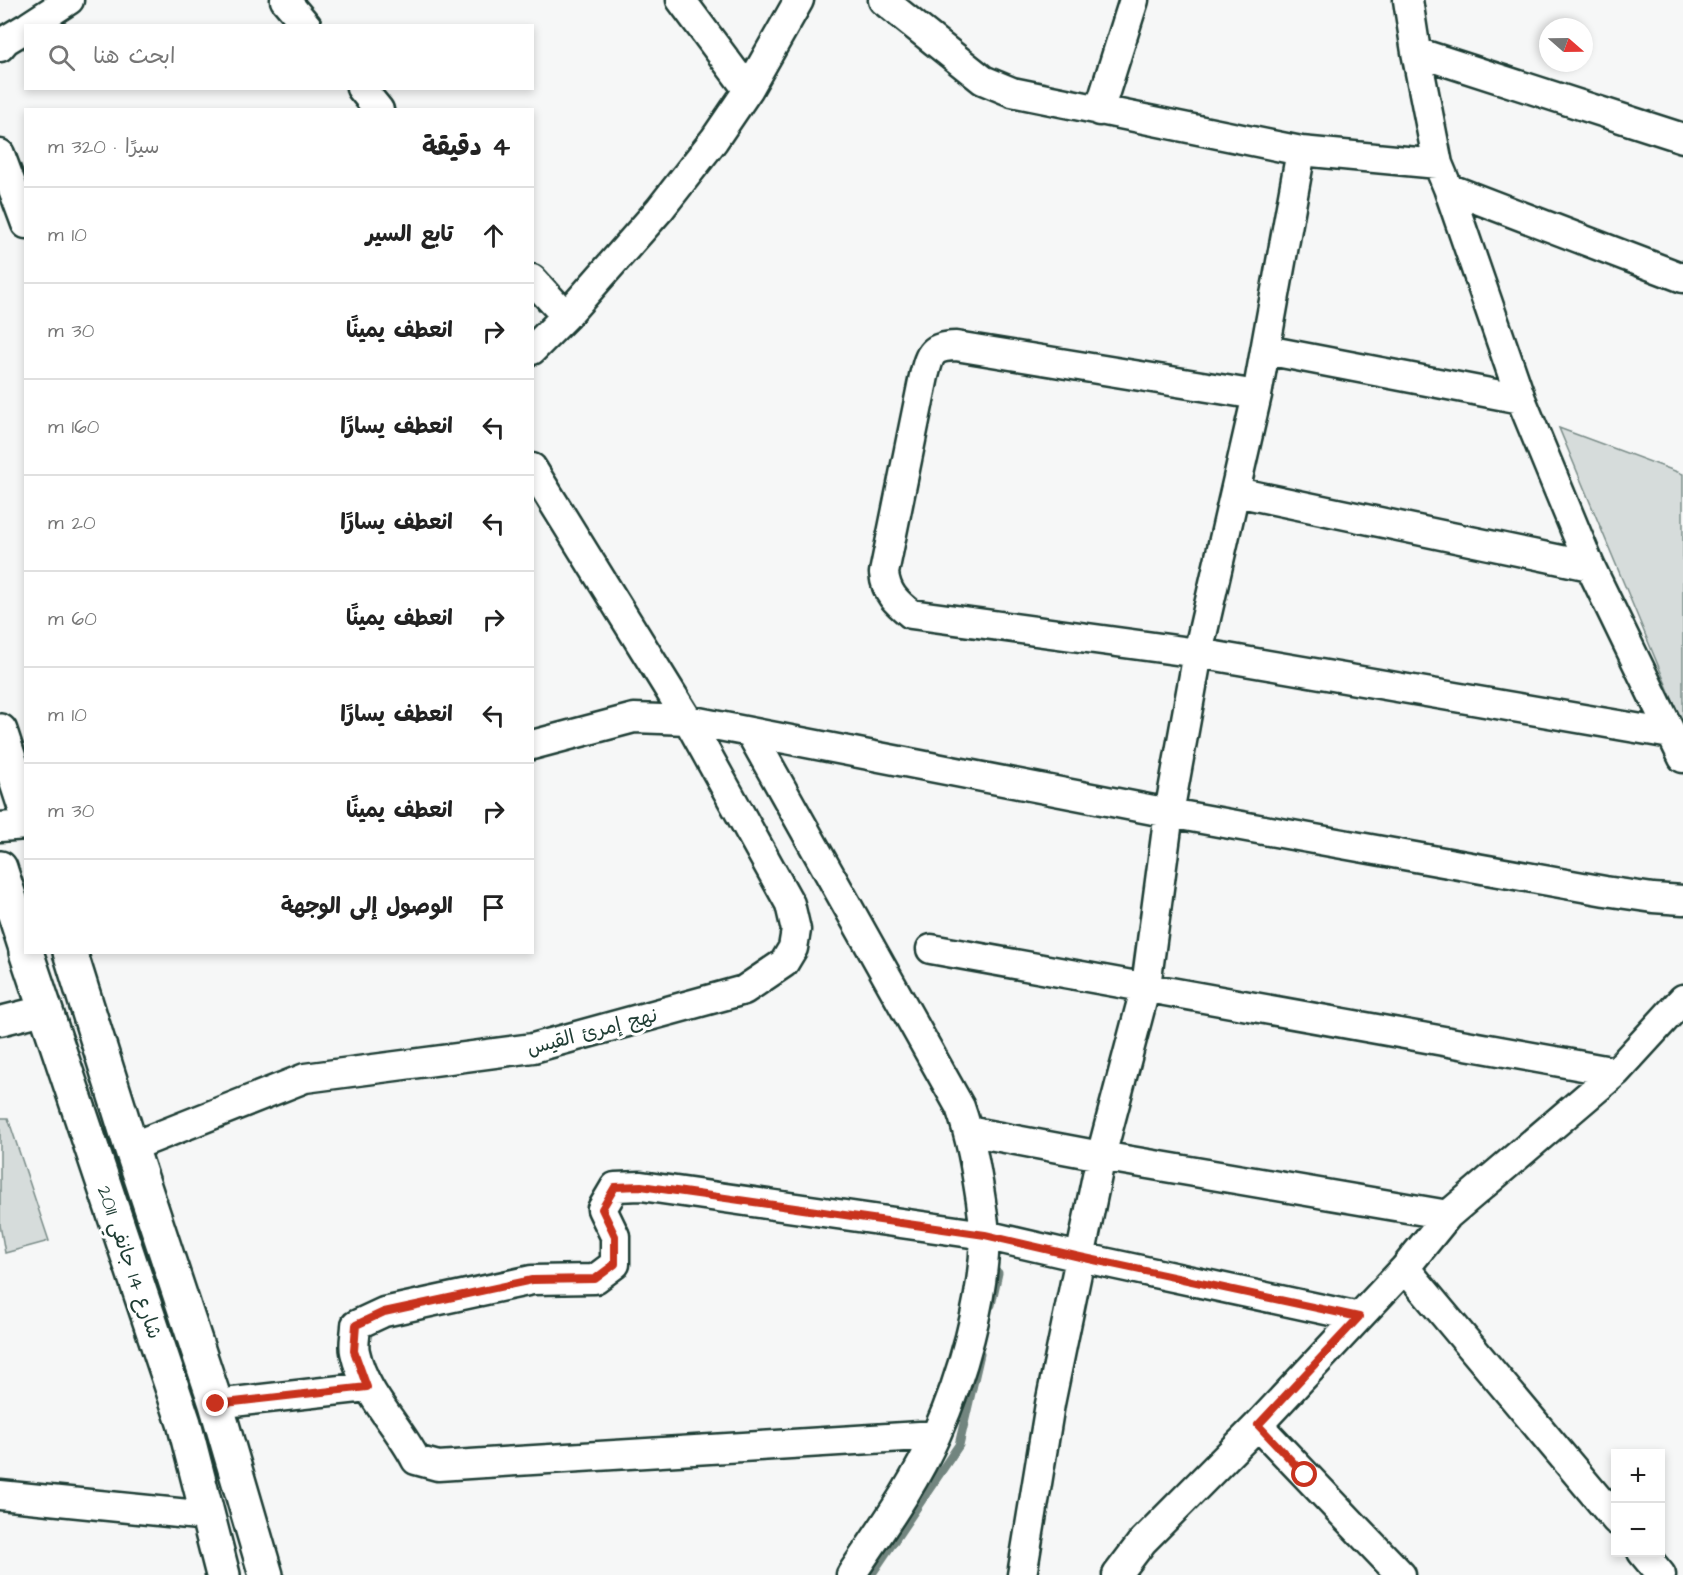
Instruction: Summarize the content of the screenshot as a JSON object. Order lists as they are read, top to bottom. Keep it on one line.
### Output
{"streets":{"main road":["شارع 14 جانفي 2011"],"street":["نهج إمرئ القيس"]},"crossings":[["نهج إمرئ القيس","شارع 14 جانفي 2011"]],"north":"right","page":{"search":"ابحث هنا","heading":["4 دقيقة","سيرًا · 320 m"],"list":[["تابع السير","10 m"],["انعطف يمينًا","30 m"],["انعطف يسارًا","160 m"],["انعطف يسارًا","20 m"],["انعطف يمينًا","60 m"],["انعطف يسارًا","10 m"],["انعطف يمينًا","30 m"],"الوصول إلى الوجهة"],"map_buttons":["+","−"]}}
